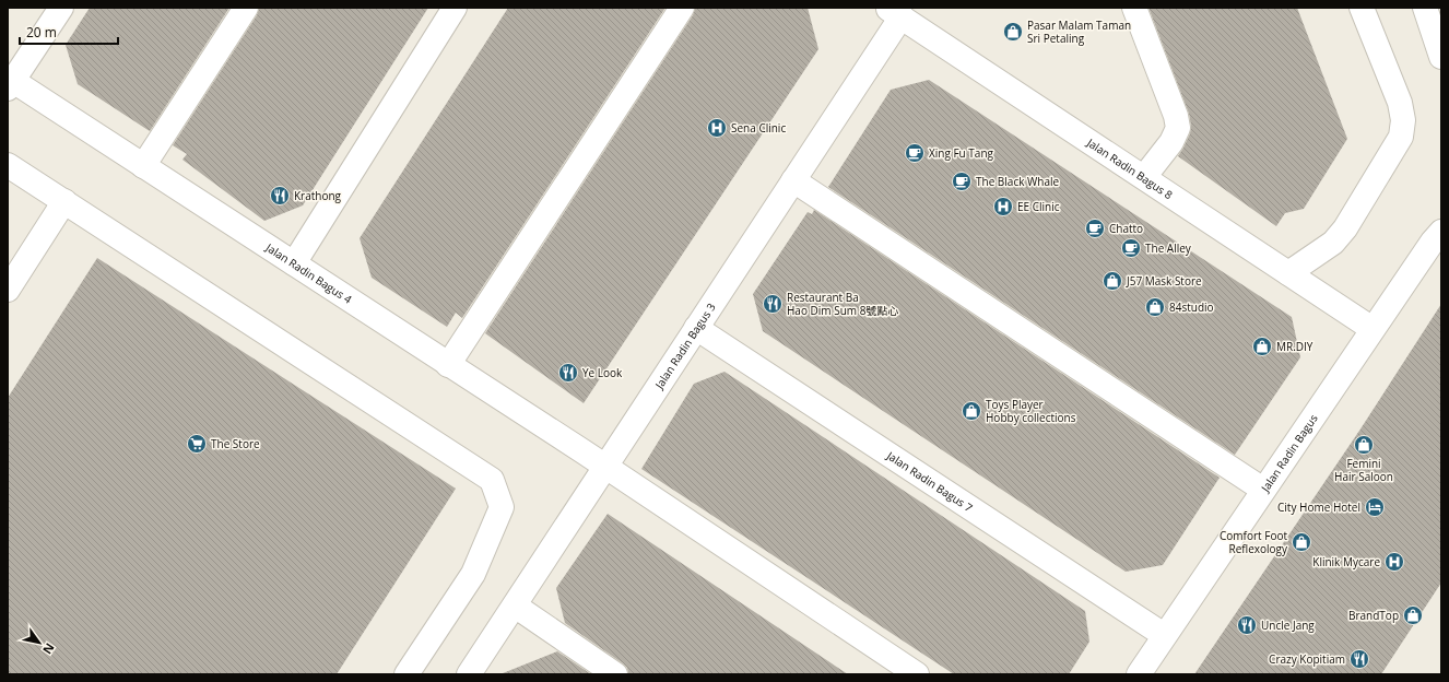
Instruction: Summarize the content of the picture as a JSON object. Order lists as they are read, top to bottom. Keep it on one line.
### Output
{"streets":{"street":["Jalan Radin Bagus 8","Jalan Radin Bagus 4","Jalan Radin Bagus 3","Jalan Radin Bagus","Jalan Radin Bagus 7"]},"crossings":[["Jalan Radin Bagus 8","Jalan Radin Bagus 3"],["Jalan Radin Bagus 8","Jalan Radin Bagus"],["Jalan Radin Bagus 4","Jalan Radin Bagus 3"],["Jalan Radin Bagus 3","Jalan Radin Bagus 7"],["Jalan Radin Bagus","Jalan Radin Bagus 7"]],"places":{"shop":["Pasar Malam Taman Sri Petaling","J57 Mask Store","84studio","MR.DIY","Toys Player Hobby collections","Femini Hair Saloon","Comfort Foot Reflexology","BrandTop"],"hospital":["Sena Clinic","EE Clinic","Klinik Mycare"],"cafe":["Xing Fu Tang","The Black Whale","Chatto","The Alley"],"restaurant":["Krathong","Restaurant Ba Hao Dim Sum 8號點心","Ye Look","Uncle Jang","Crazy Kopitiam"],"supermarket":["The Store"],"hotel":["City Home Hotel"]},"scale_bar":"20 m","north":"bottom right"}
